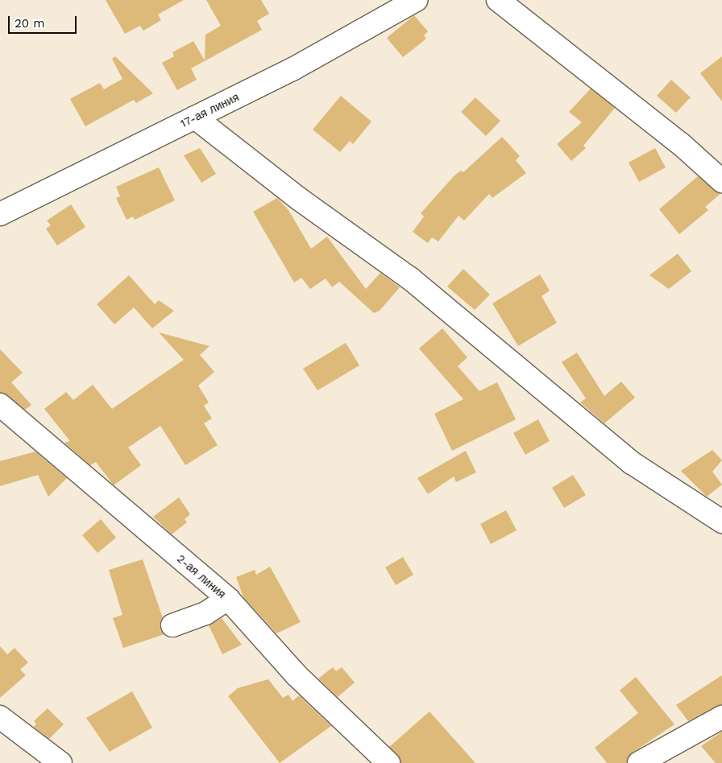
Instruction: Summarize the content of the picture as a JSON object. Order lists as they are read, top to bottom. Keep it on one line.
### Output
{"streets":{"street":["17-ая линия","2-ая линия"]},"scale_bar":"20 m"}
